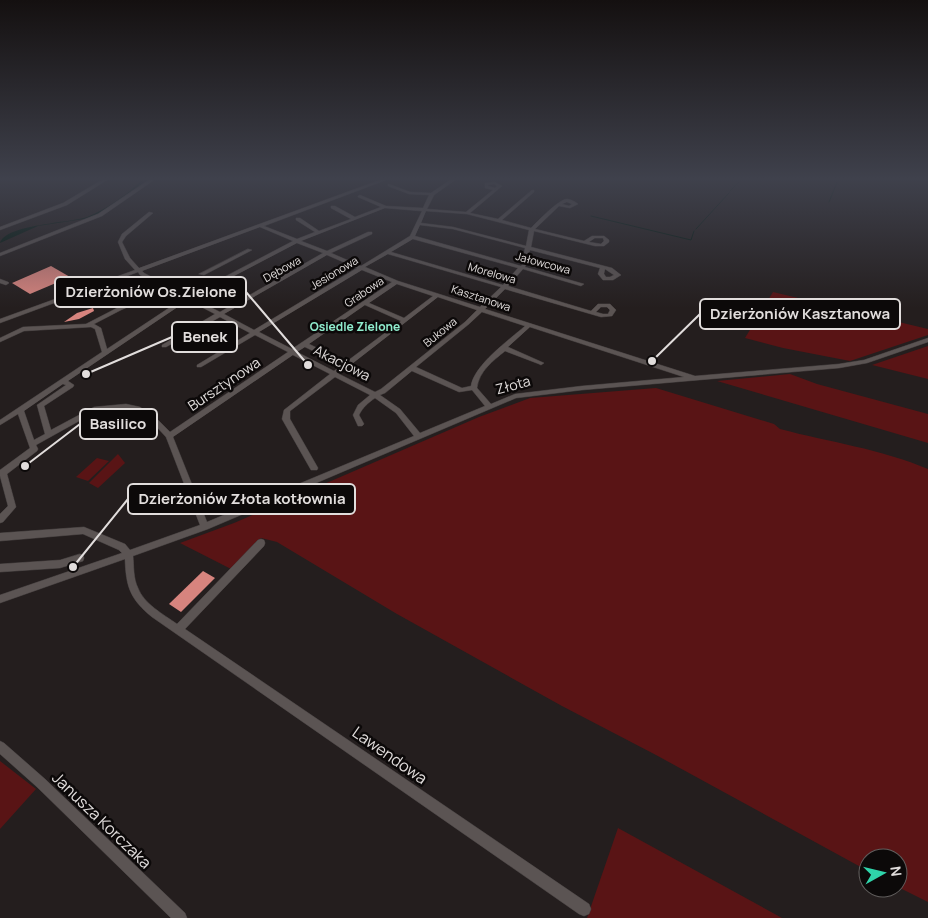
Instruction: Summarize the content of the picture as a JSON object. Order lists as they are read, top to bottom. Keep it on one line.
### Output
{"streets":{"street":["Jałowcowa","Dębowa","Jesionowa","Morelowa","Grabowa","Kasztanowa","Bukowa","Akacjowa","Bursztynowa","Złota","Lawendowa","Janusza Korczaka"]},"crossings":[["Jałowcowa","Jesionowa"],["Jałowcowa","Bukowa"],["Dębowa","Kasztanowa"],["Dębowa","Akacjowa"],["Jesionowa","Morelowa"],["Jesionowa","Kasztanowa"],["Jesionowa","Akacjowa"],["Morelowa","Bukowa"],["Grabowa","Kasztanowa"],["Grabowa","Akacjowa"],["Grabowa","Bursztynowa"],["Kasztanowa","Bukowa"],["Kasztanowa","Złota"],["Bukowa","Akacjowa"],["Akacjowa","Bursztynowa"],["Akacjowa","Złota"],["Złota","Lawendowa"]],"districts":["Osiedle Zielone"],"places":["Dzierżoniów Kasztanowa","Dzierżoniów Os.Zielone","Benek","Basilico","Dzierżoniów Złota kotłownia"],"north":"right"}
